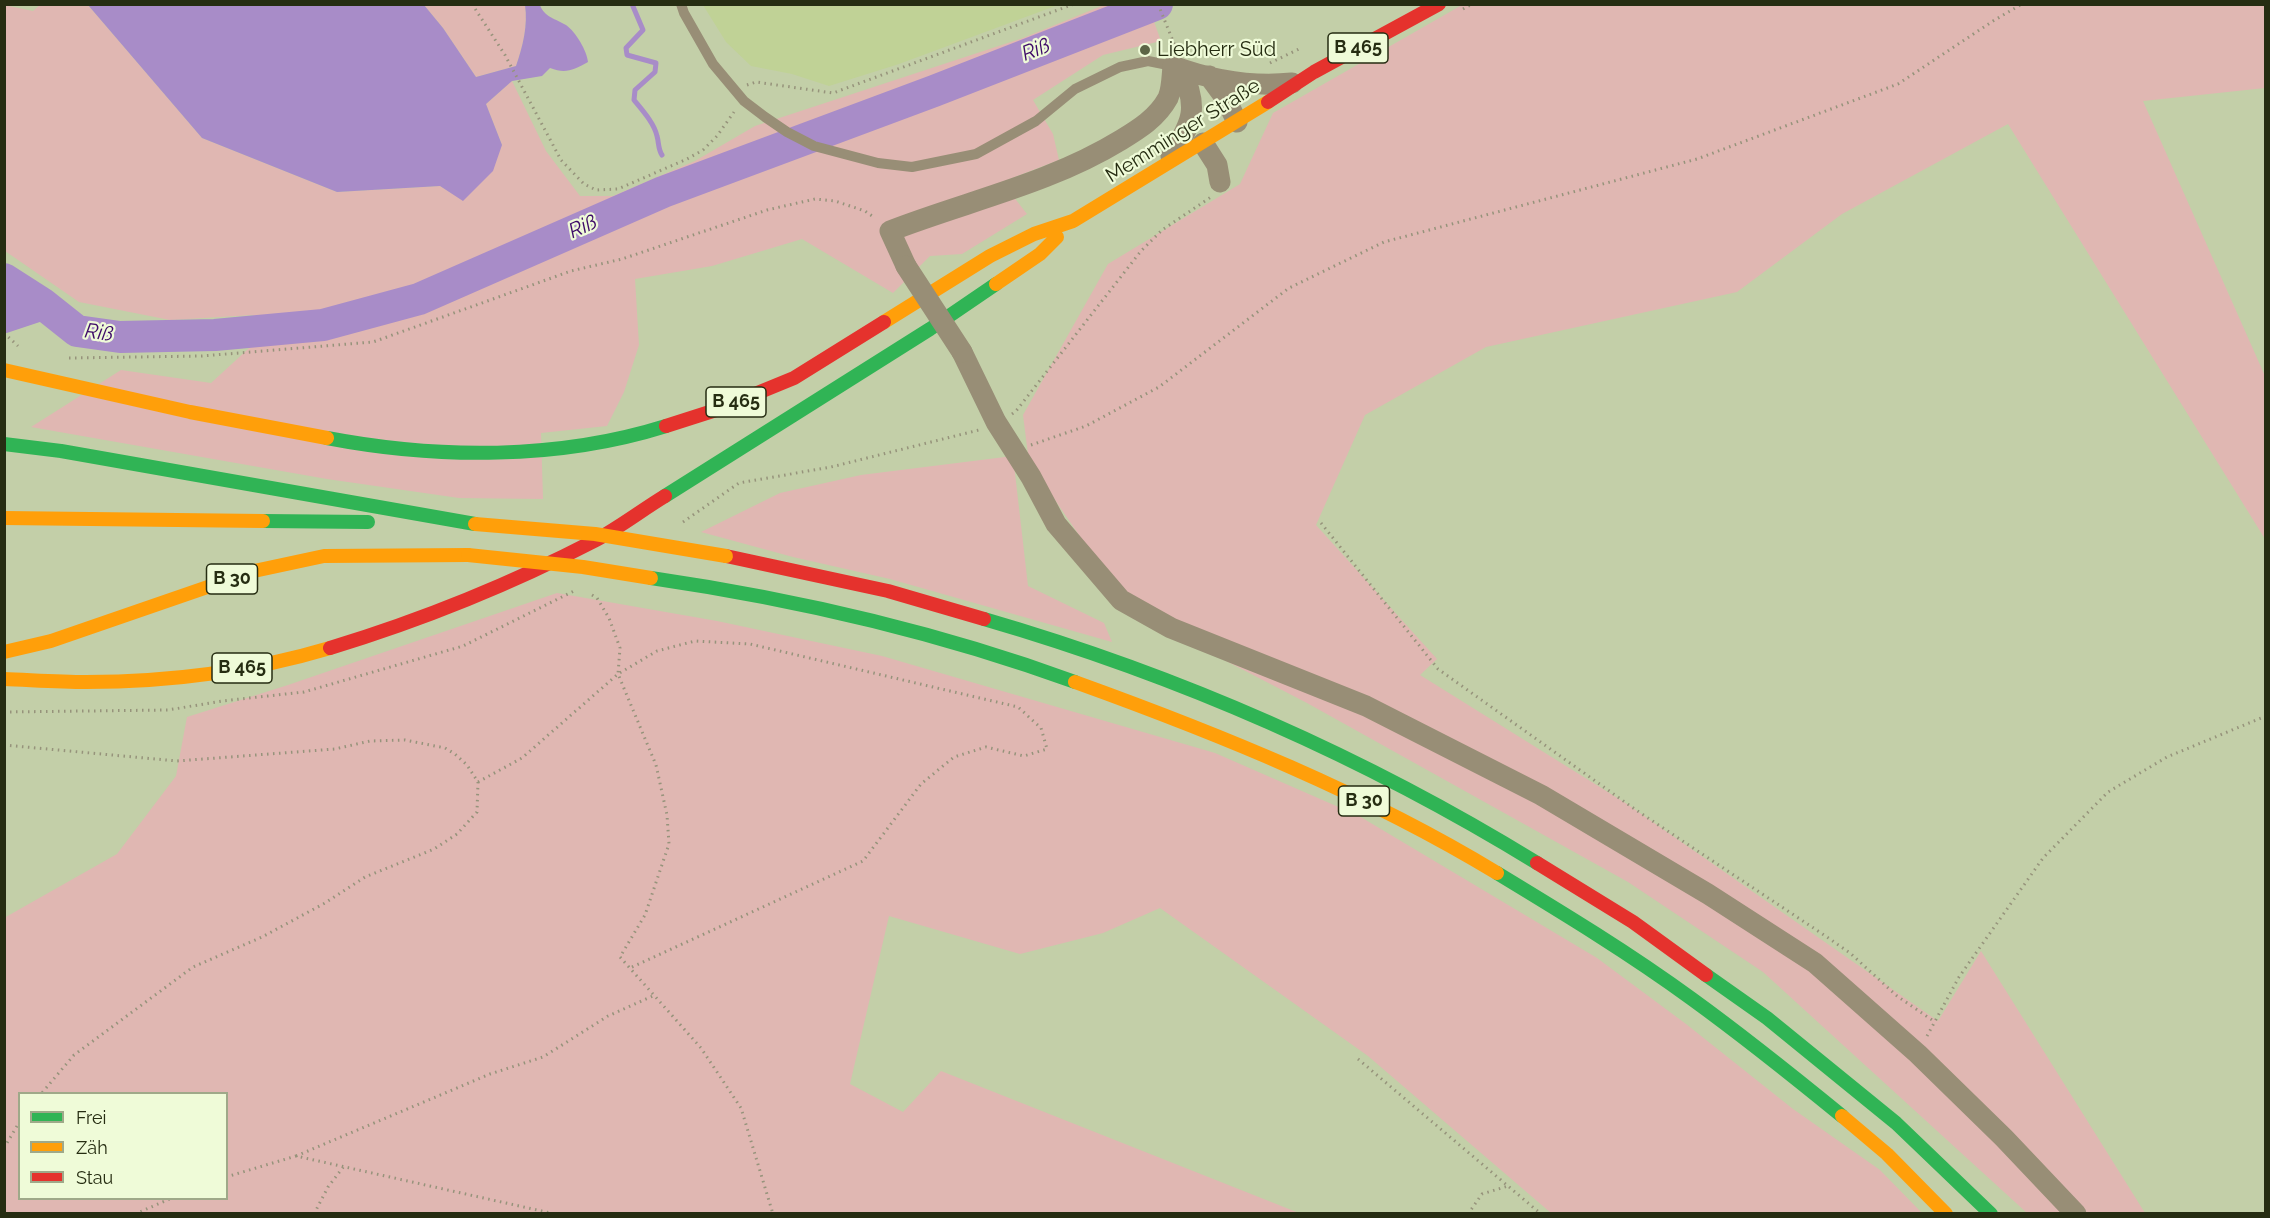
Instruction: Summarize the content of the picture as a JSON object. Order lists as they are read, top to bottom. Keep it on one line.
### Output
{"streets":{"main road":["B 465","Memminger Straße","B 30"]},"crossings":[["B 465","Memminger Straße"]],"water":["Riß"],"places":["Liebherr Süd"],"legend":["Frei","Zäh","Stau"]}
